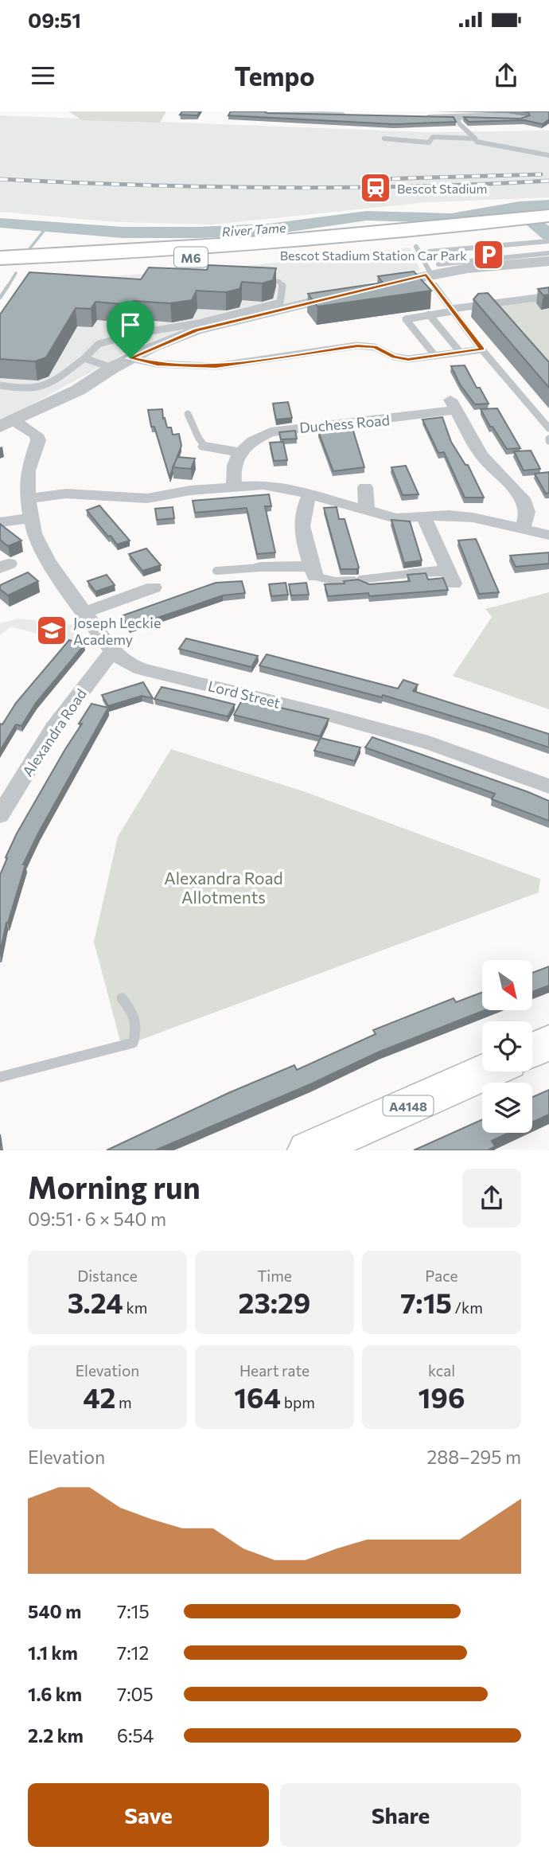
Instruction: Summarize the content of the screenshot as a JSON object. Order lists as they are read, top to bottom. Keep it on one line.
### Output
{"streets":{"highway":["M6","A4148"],"street":["Duchess Road","Lord Street","Alexandra Road"]},"crossings":[["Lord Street","Alexandra Road"]],"water":["River Tame"],"parks":["Alexandra Road Allotments"],"places":{"station":["Bescot Stadium"],"parking":["Bescot Stadium Station Car Park"],"school or university":["Joseph Leckie Academy"]},"north":"bottom right","page":{"status":"09:51","header":"Tempo","heading":["Morning run","09:51 · 6 × 540 m"],"stats":[["Distance","3.24 km"],["Time","23:29"],["Pace","7:15 /km"],["Elevation","42 m"],["Heart rate","164 bpm"],["kcal","196"]],"chart":["Elevation","288–295 m"],"list":[{"name":"540 m","note":"7:15"},{"name":"1.1 km","note":"7:12"},{"name":"1.6 km","note":"7:05"},{"name":"2.2 km","note":"6:54"}],"buttons":["Save","Share"]}}
